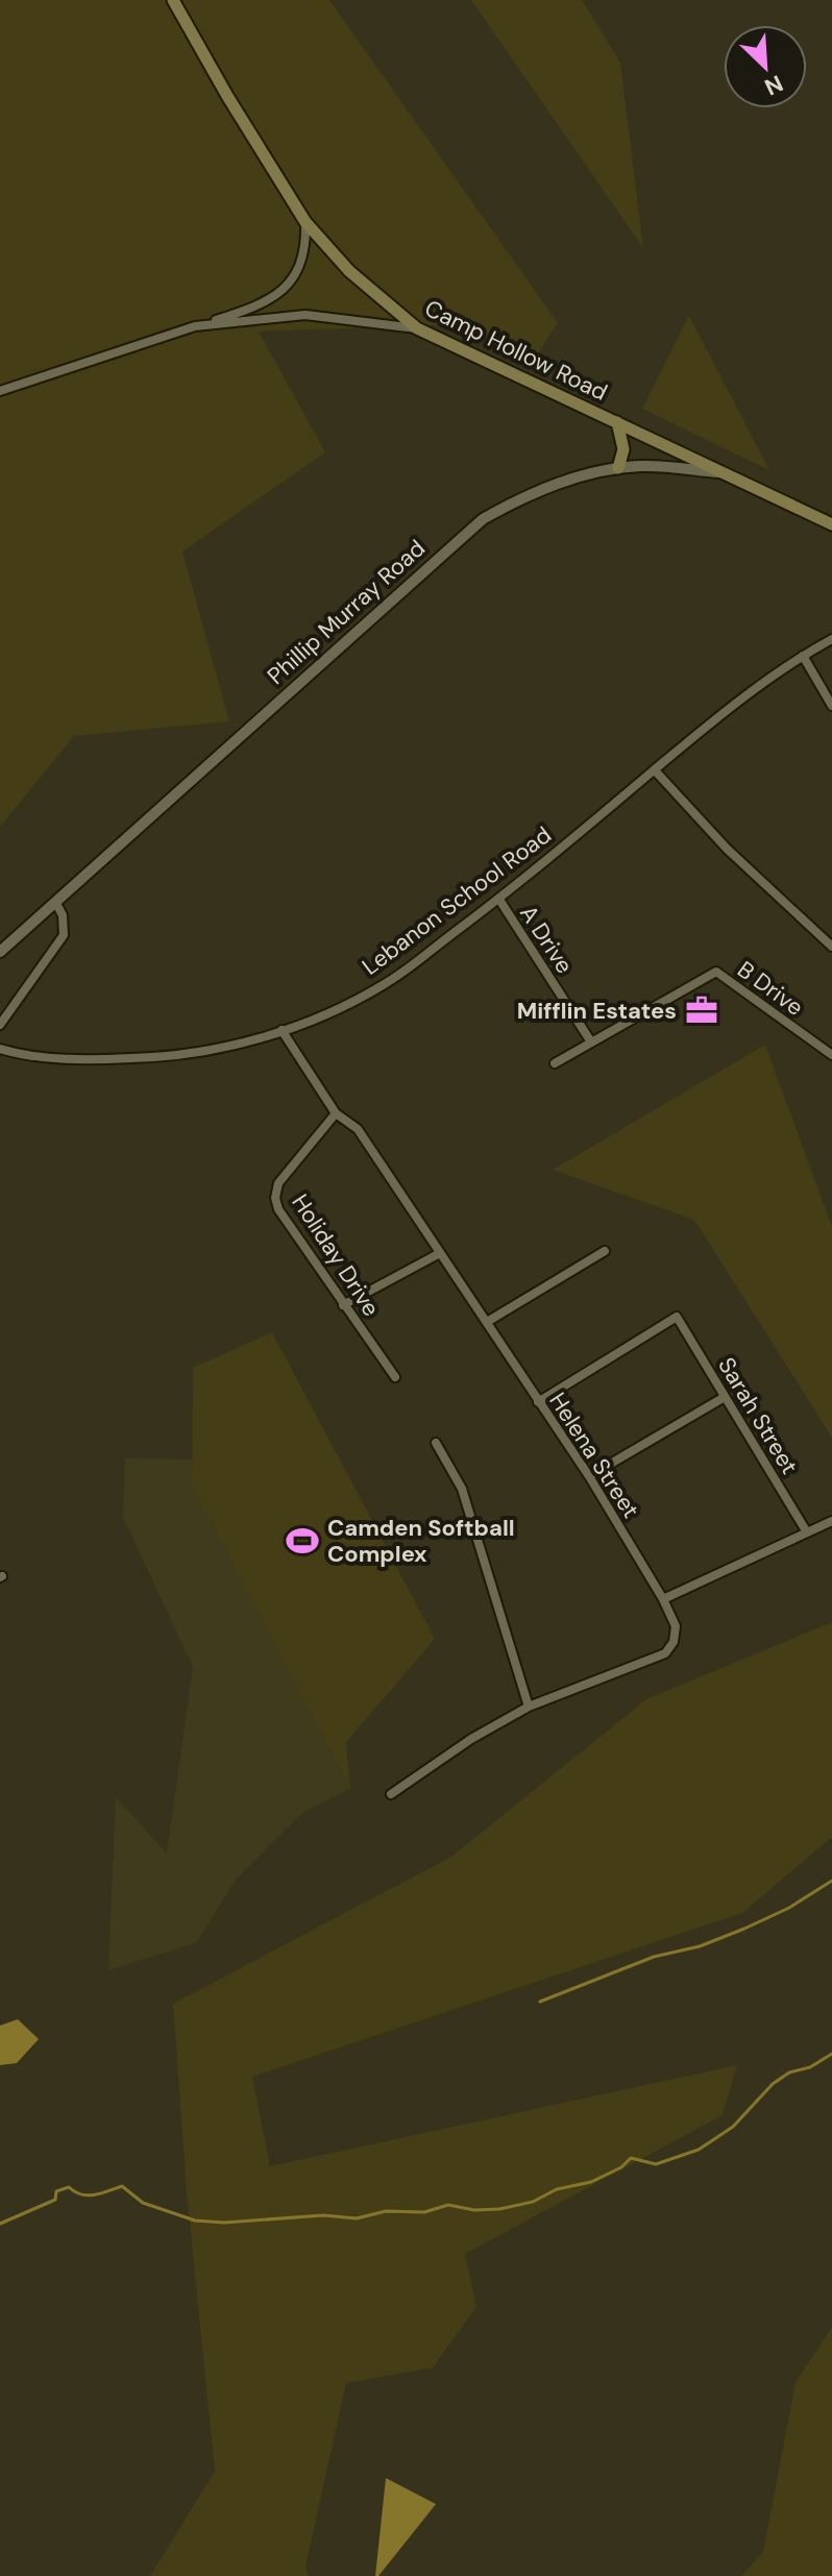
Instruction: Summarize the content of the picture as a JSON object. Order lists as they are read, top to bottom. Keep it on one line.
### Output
{"streets":{"main road":["Camp Hollow Road"],"street":["Phillip Murray Road","Lebanon School Road","A Drive","B Drive","Holiday Drive","Sarah Street","Helena Street"]},"crossings":[["Camp Hollow Road","Phillip Murray Road"],["Lebanon School Road","A Drive"],["Lebanon School Road","Helena Street"],["A Drive","B Drive"],["Holiday Drive","Helena Street"],["Sarah Street","Helena Street"]],"places":{"office":["Mifflin Estates"],"sports":["Camden Softball Complex"]},"north":"bottom right"}
